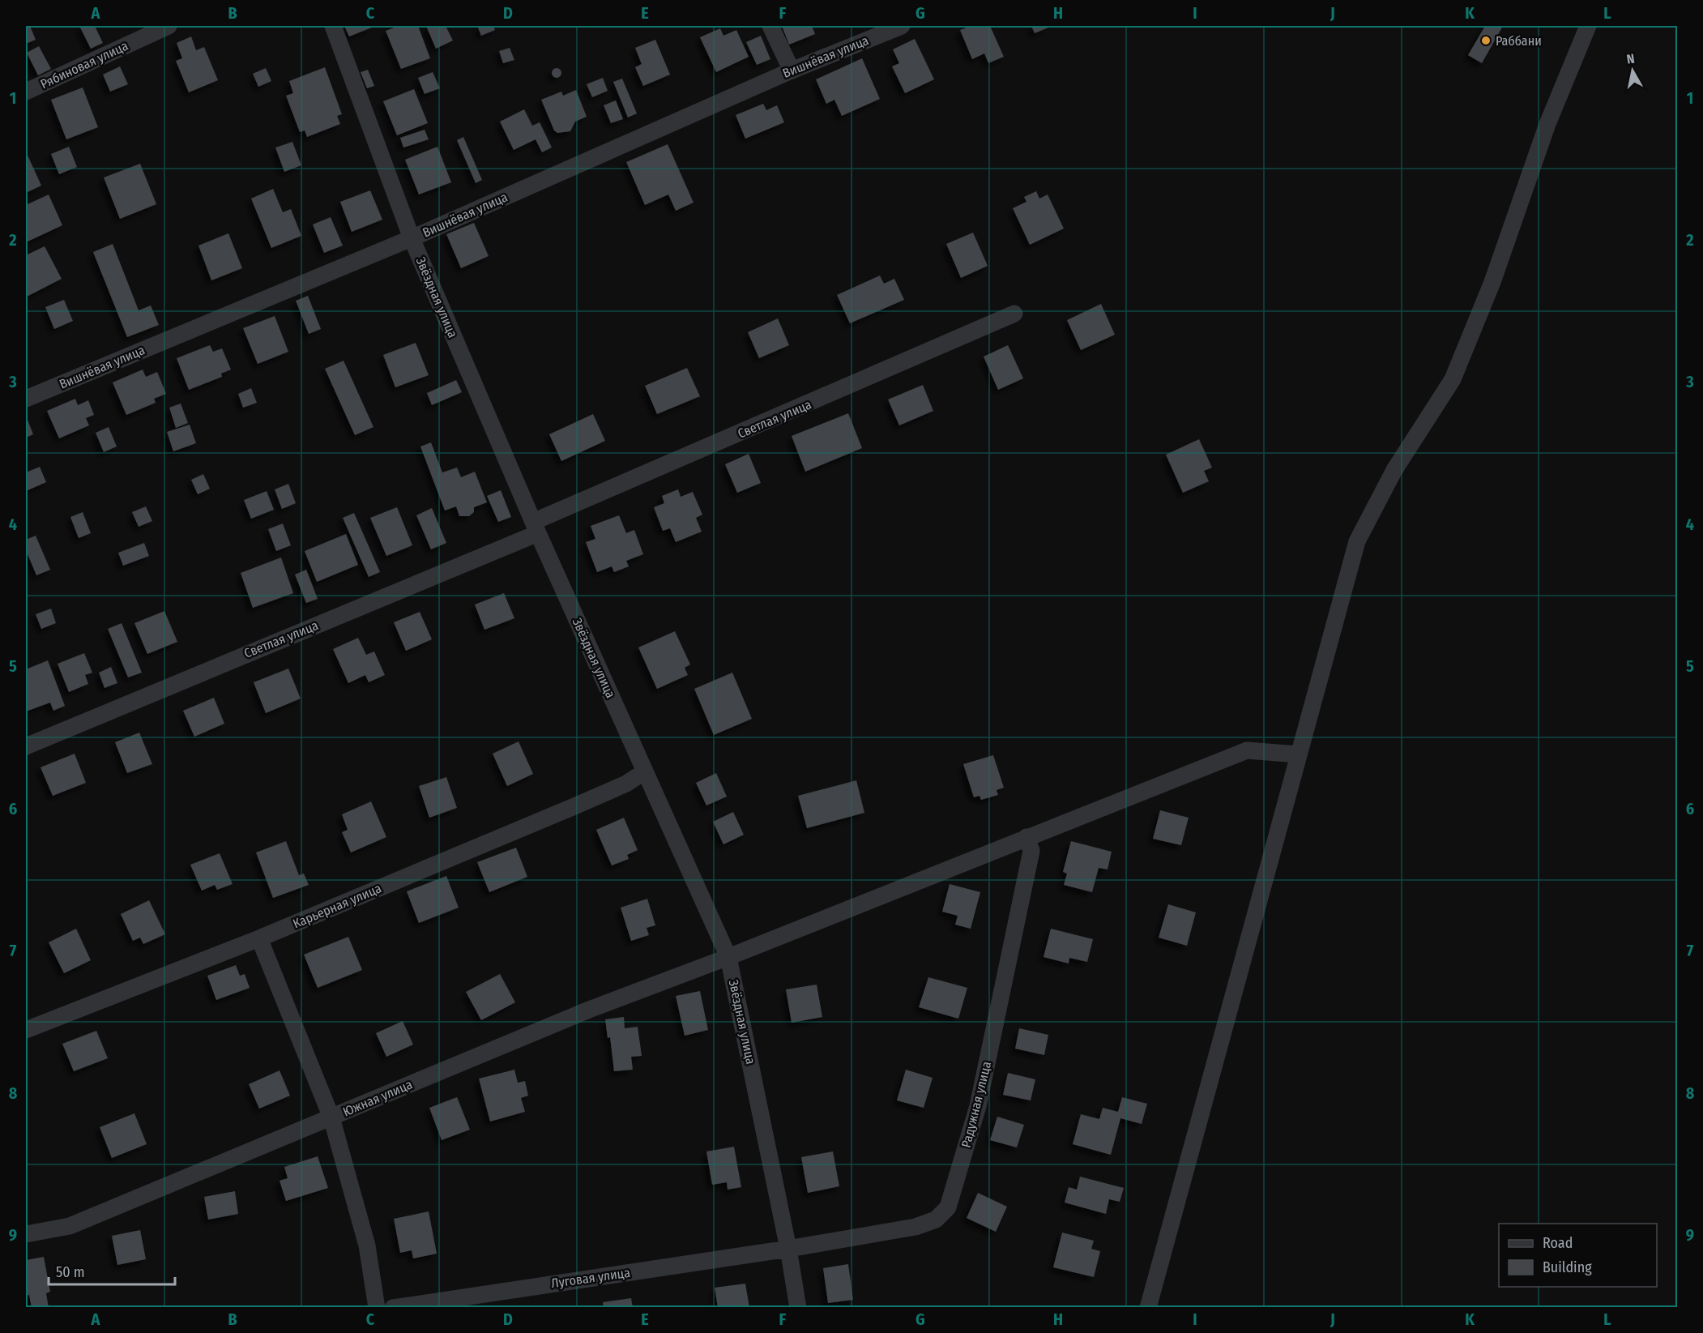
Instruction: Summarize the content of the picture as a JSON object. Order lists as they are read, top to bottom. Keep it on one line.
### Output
{"streets":{"street":["Вишнёвая улица","Рябиновая улица","Звёздная улица","Светлая улица","Карьерная улица","Южная улица","Радужная улица","Луговая улица"]},"crossings":[["Вишнёвая улица","Звёздная улица"],["Звёздная улица","Светлая улица"],["Звёздная улица","Карьерная улица"],["Звёздная улица","Южная улица"],["Звёздная улица","Радужная улица"],["Звёздная улица","Луговая улица"],["Южная улица","Радужная улица"],["Радужная улица","Луговая улица"]],"places":["Раббани"],"legend":["Road","Building"],"scale_bar":"50 m","north":"top","grid":{"columns":["A","B","C","D","E","F","G","H","I","J","K","L"],"rows":["1","2","3","4","5","6","7","8","9"]}}
